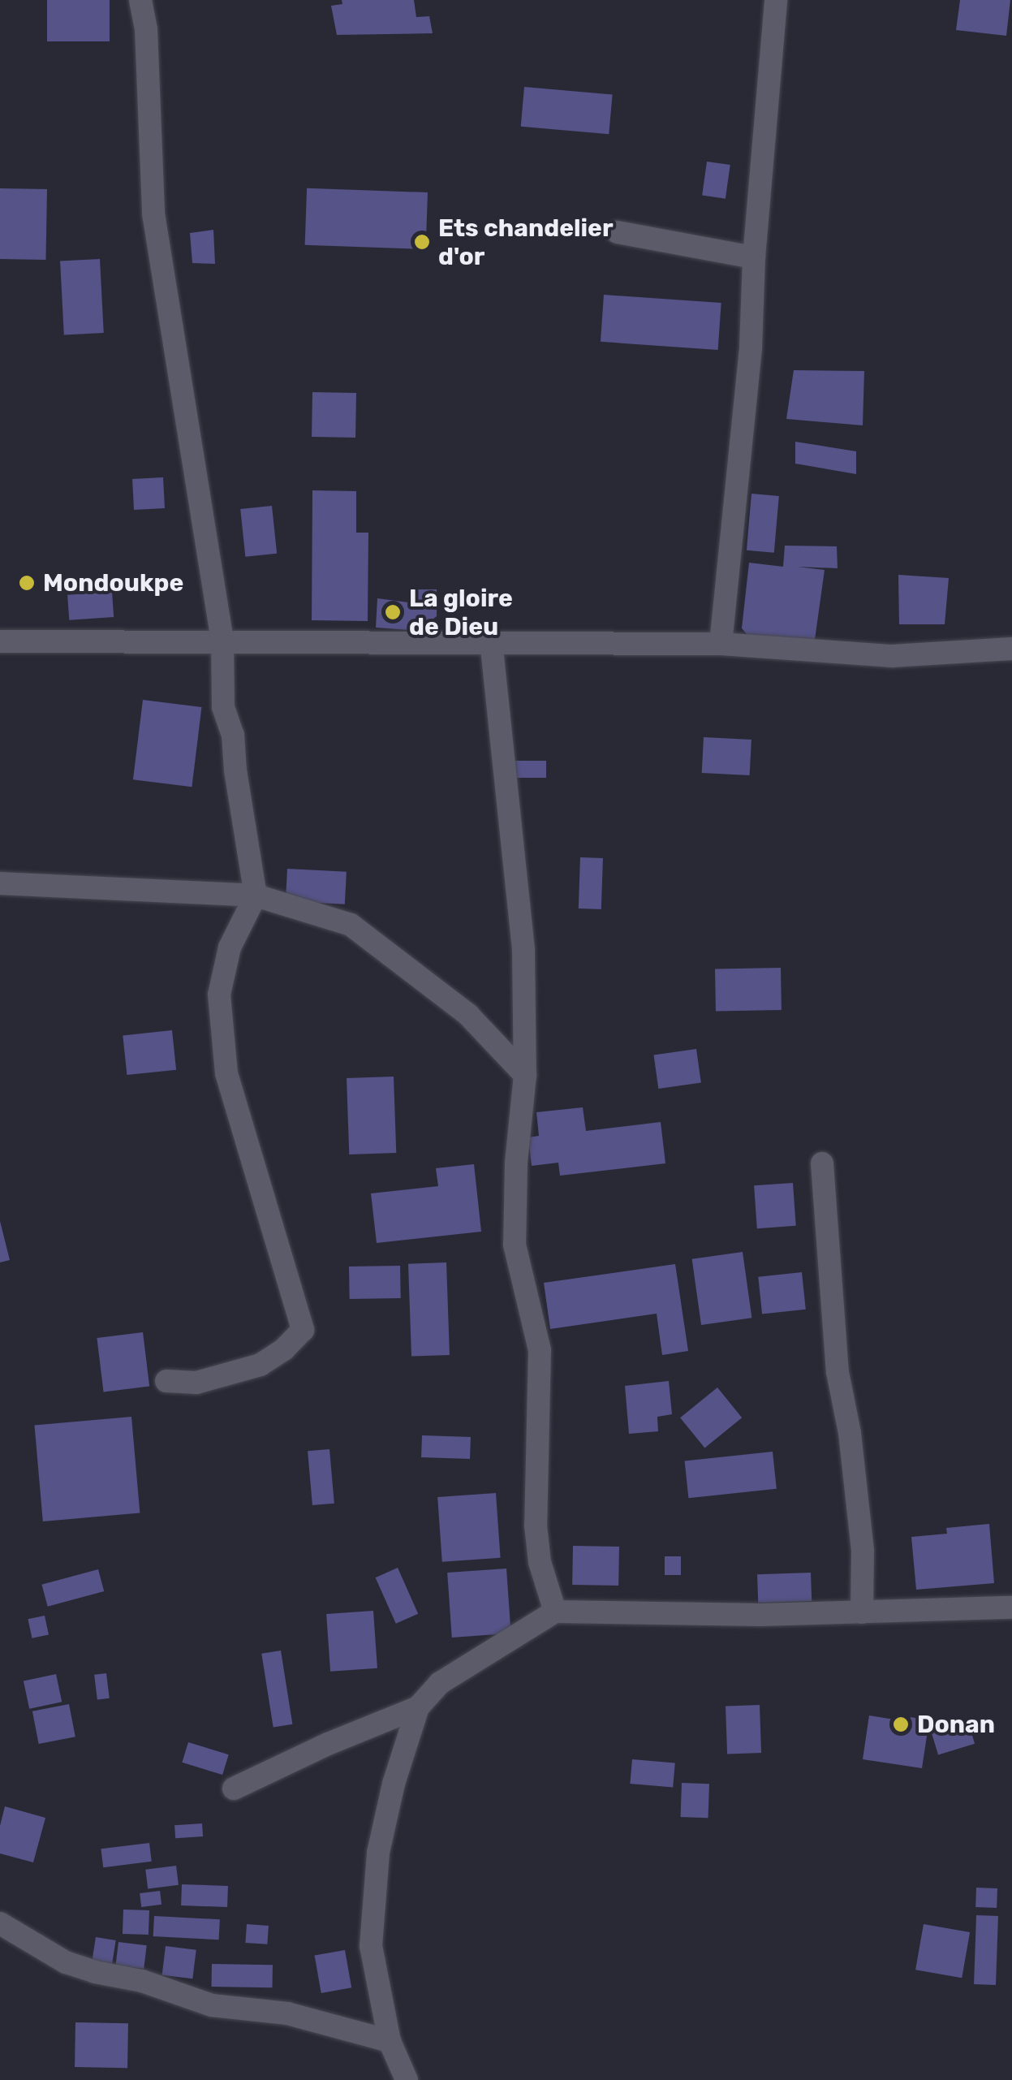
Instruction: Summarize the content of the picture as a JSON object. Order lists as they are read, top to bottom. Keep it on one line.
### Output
{"places":["Ets chandelier d'or","Mondoukpe","La gloire de Dieu","Donan"]}
